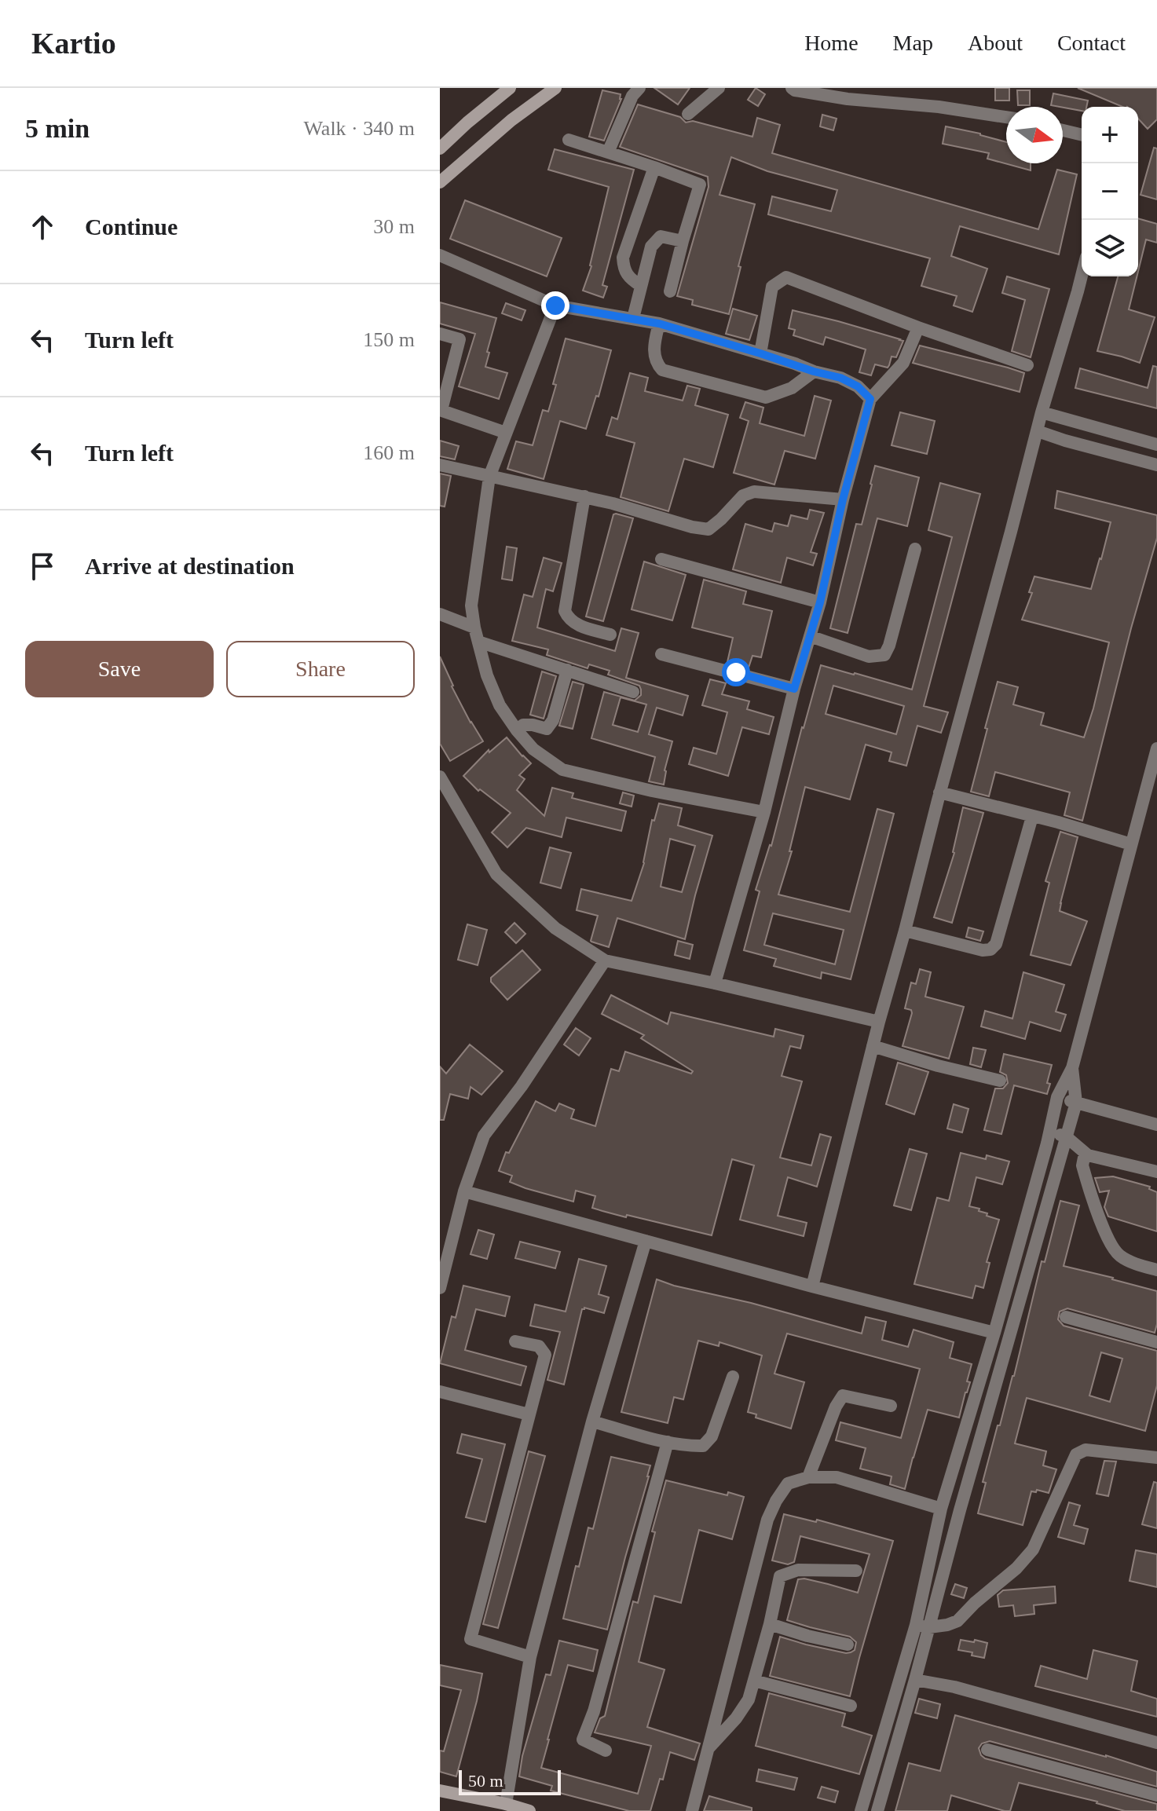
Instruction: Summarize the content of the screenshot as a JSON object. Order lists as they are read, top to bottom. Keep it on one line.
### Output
{"scale_bar":"50 m","north":"right","page":{"header":"Kartio","nav":["Home","Map","About","Contact"],"heading":["5 min","Walk · 340 m"],"map_buttons":["+","−"],"list":[["Continue","30 m"],["Turn left","150 m"],["Turn left","160 m"],"Arrive at destination"],"buttons":["Save","Share"],"scale":"50 m"}}
